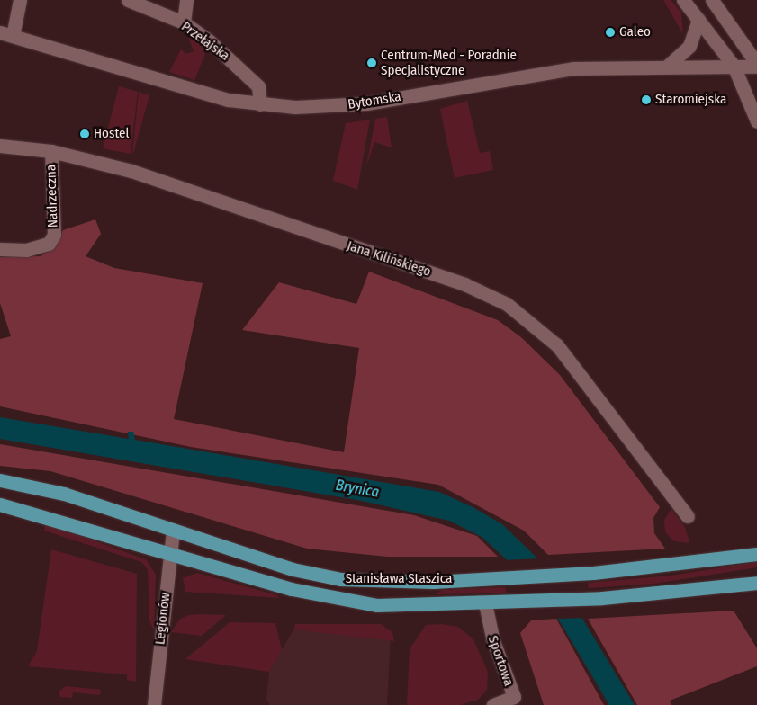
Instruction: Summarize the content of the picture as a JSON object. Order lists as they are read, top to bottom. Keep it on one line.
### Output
{"streets":{"main road":["Stanisława Staszica"],"street":["Przełajska","Bytomska","Nadrzeczna","Jana Kilińskiego","Legionów","Sportowa"]},"crossings":[["Przełajska","Bytomska"],["Nadrzeczna","Jana Kilińskiego"],["Stanisława Staszica","Legionów"],["Stanisława Staszica","Sportowa"]],"water":["Brynica"],"places":["Galeo","Centrum-Med - Poradnie Specjalistyczne","Staromiejska","Hostel"]}
